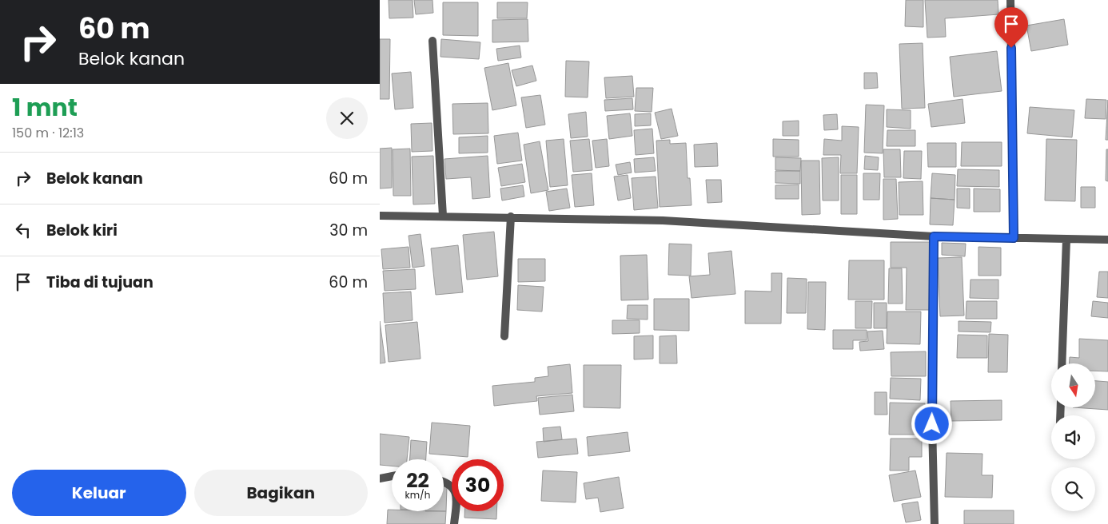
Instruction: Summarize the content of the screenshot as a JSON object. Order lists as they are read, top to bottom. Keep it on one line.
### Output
{"north":"bottom","page":{"turn":["60 m","Belok kanan"],"heading":["1 mnt","150 m · 12:13"],"list":[{"name":"Belok kanan","value":"60 m"},{"name":"Belok kiri","value":"30 m"},{"name":"Tiba di tujuan","value":"60 m"}],"speed":"22 km/h","limit":"30","buttons":["Keluar","Bagikan"]}}
